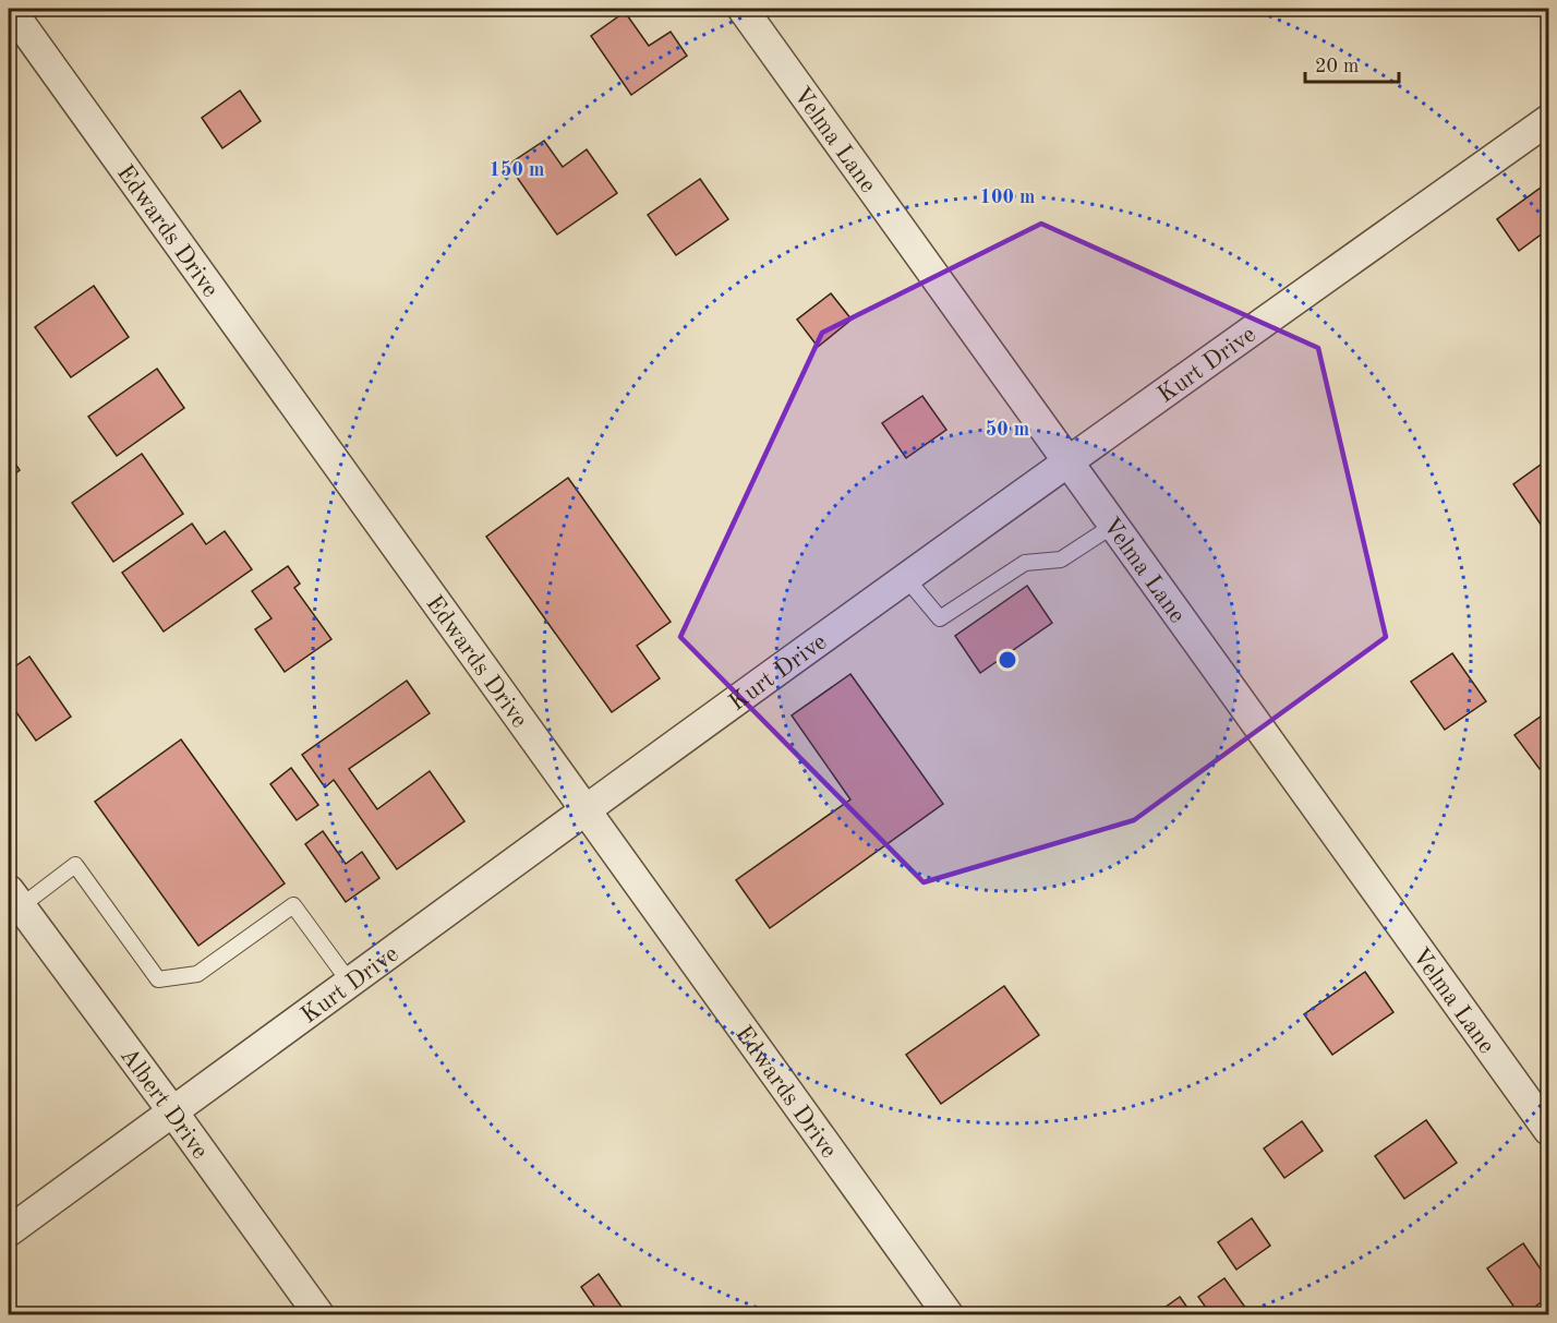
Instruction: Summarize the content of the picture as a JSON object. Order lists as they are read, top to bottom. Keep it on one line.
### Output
{"streets":{"street":["Velma Lane","Edwards Drive","Kurt Drive","Albert Drive"]},"crossings":[["Velma Lane","Kurt Drive"],["Edwards Drive","Kurt Drive"],["Kurt Drive","Albert Drive"]],"scale_bar":"20 m","rings":["150 m","100 m","50 m"]}
